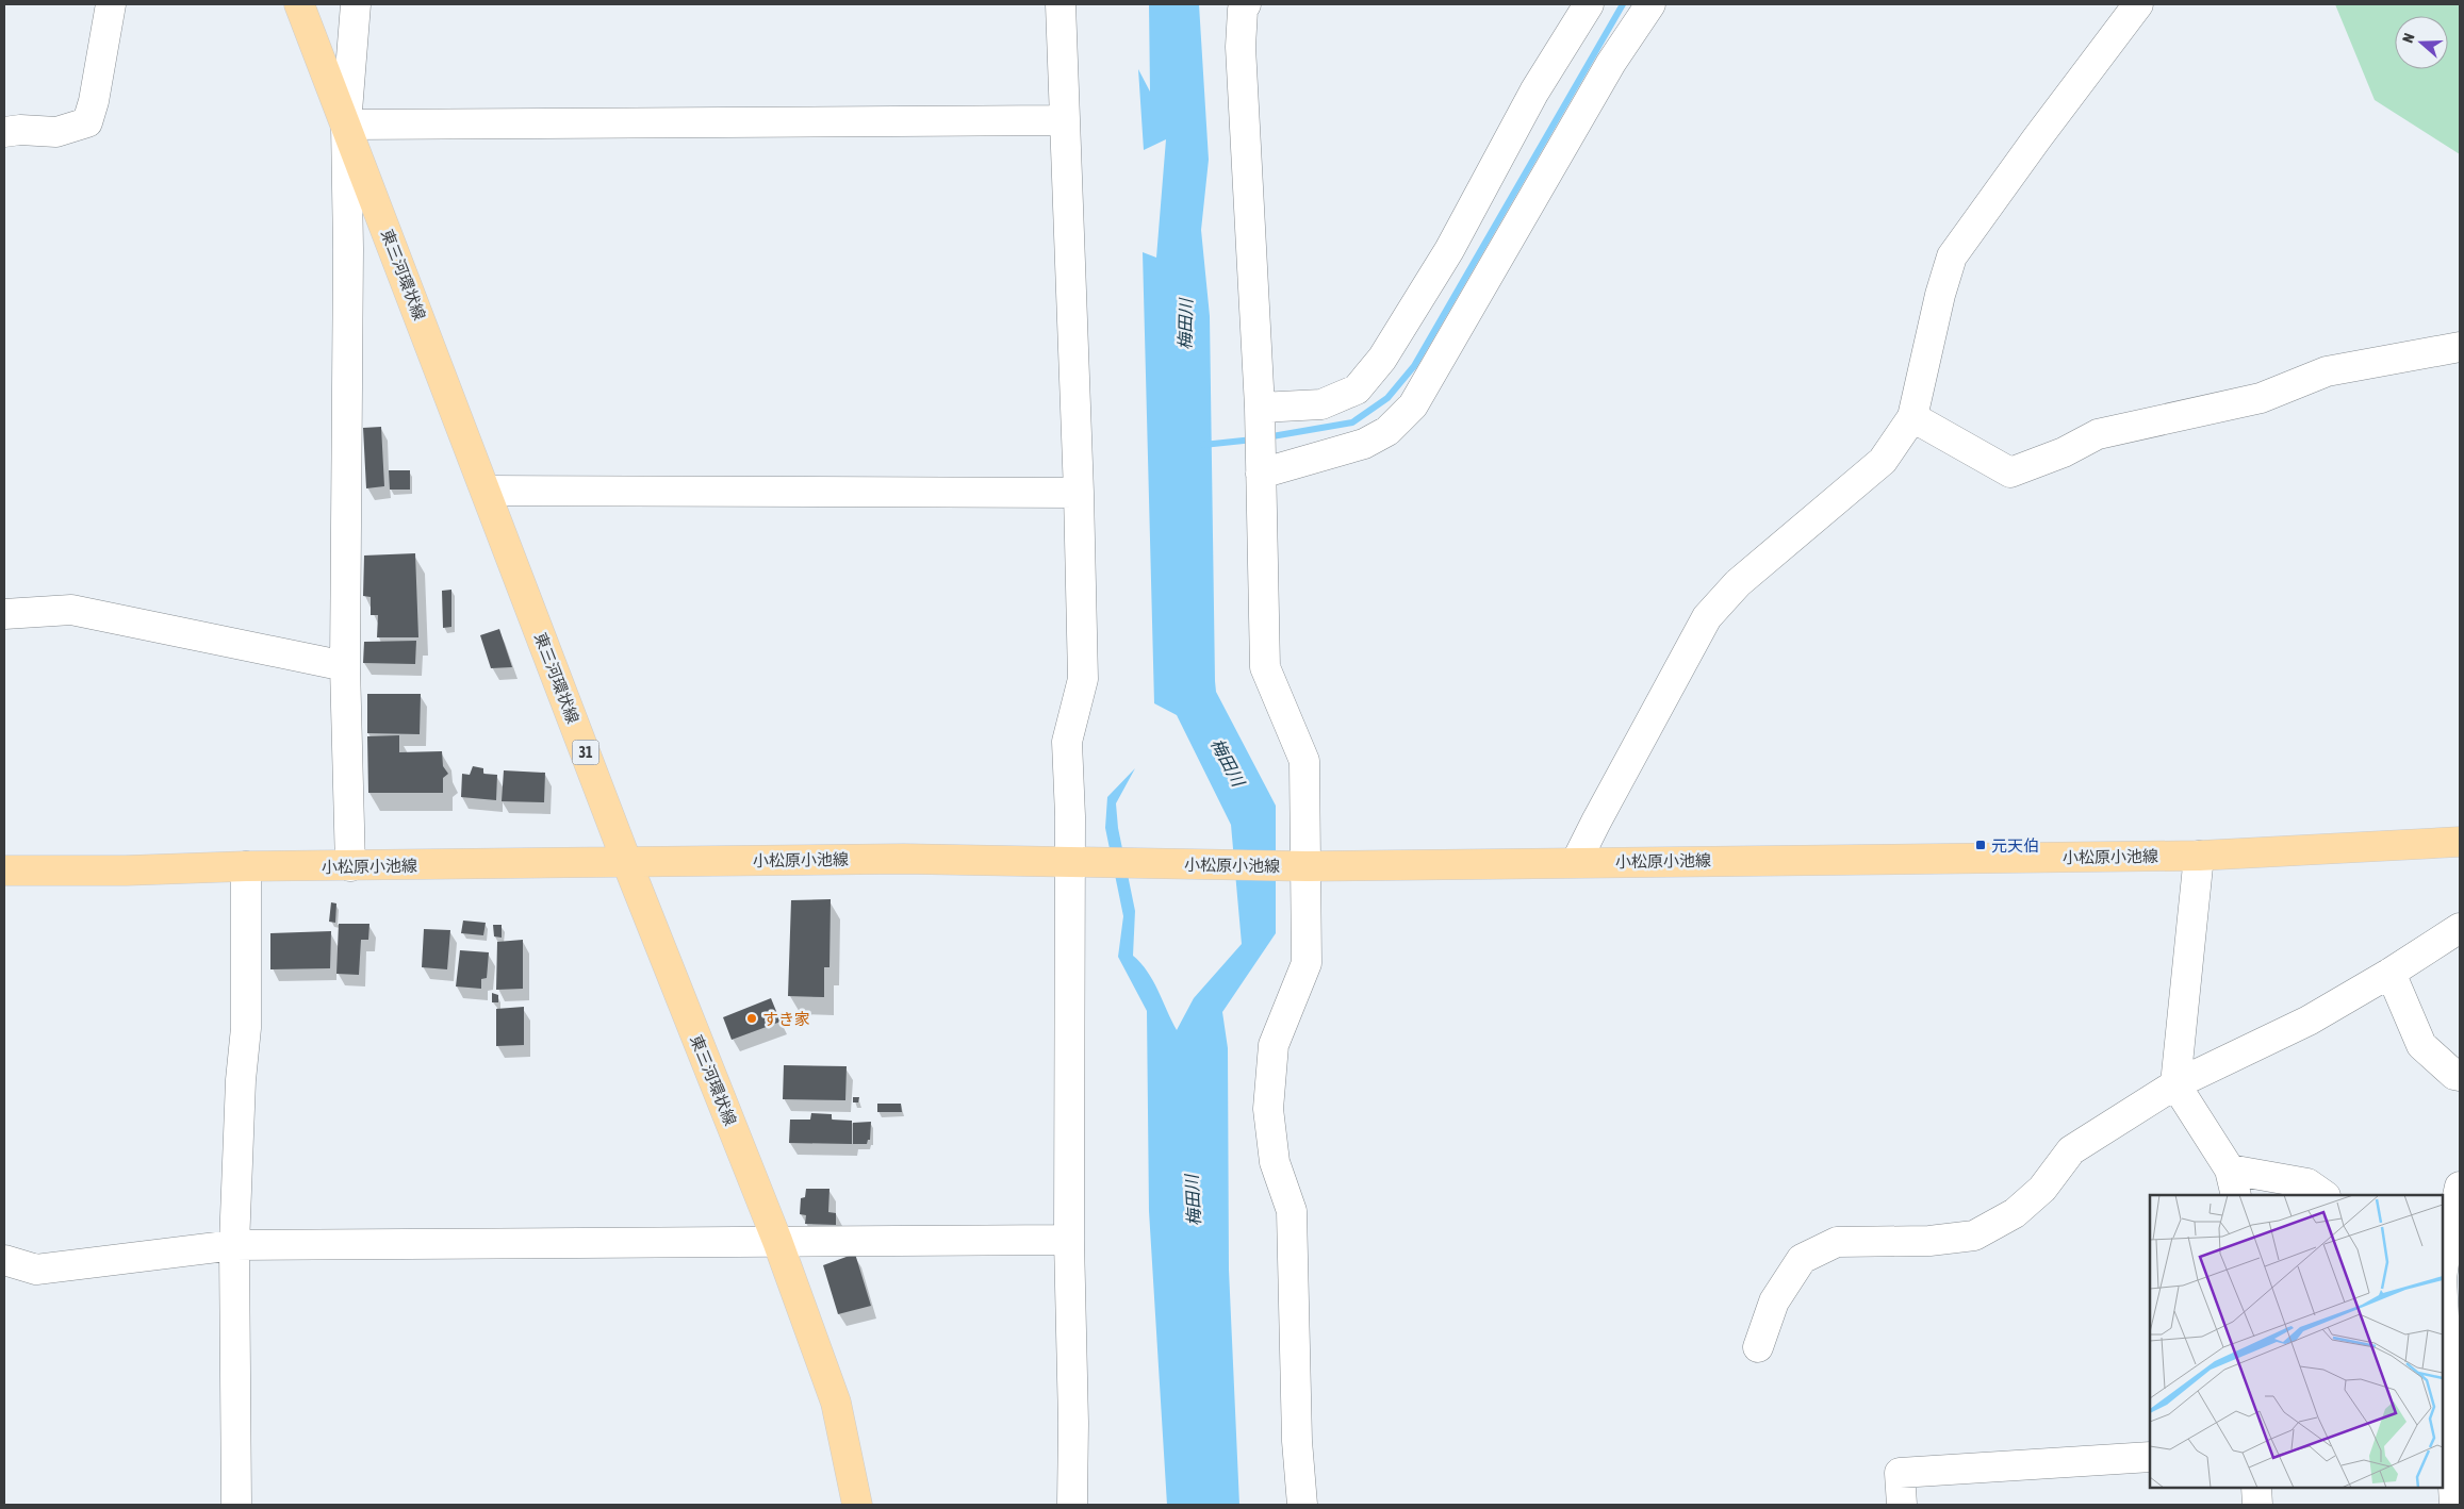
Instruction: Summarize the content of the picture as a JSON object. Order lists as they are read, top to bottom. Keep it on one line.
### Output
{"streets":{"main road":["東三河環状線","31","小松原小池線"]},"crossings":[["東三河環状線","小松原小池線"]],"water":["梅田川"],"places":{"transit":["元天伯"],"other":["すき家"]},"north":"left"}
